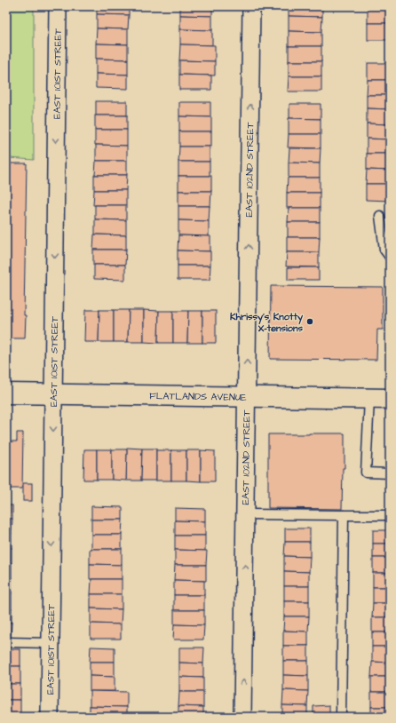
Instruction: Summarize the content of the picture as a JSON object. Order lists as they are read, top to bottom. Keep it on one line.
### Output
{"streets":{"main road":["FLATLANDS AVENUE"],"street":["EAST 101ST STREET","EAST 102ND STREET"]},"crossings":[["EAST 101ST STREET","FLATLANDS AVENUE"],["EAST 102ND STREET","FLATLANDS AVENUE"]],"one_way":["EAST 101ST STREET","EAST 102ND STREET"],"places":["Khrissy’s Knotty X-tensions"]}
